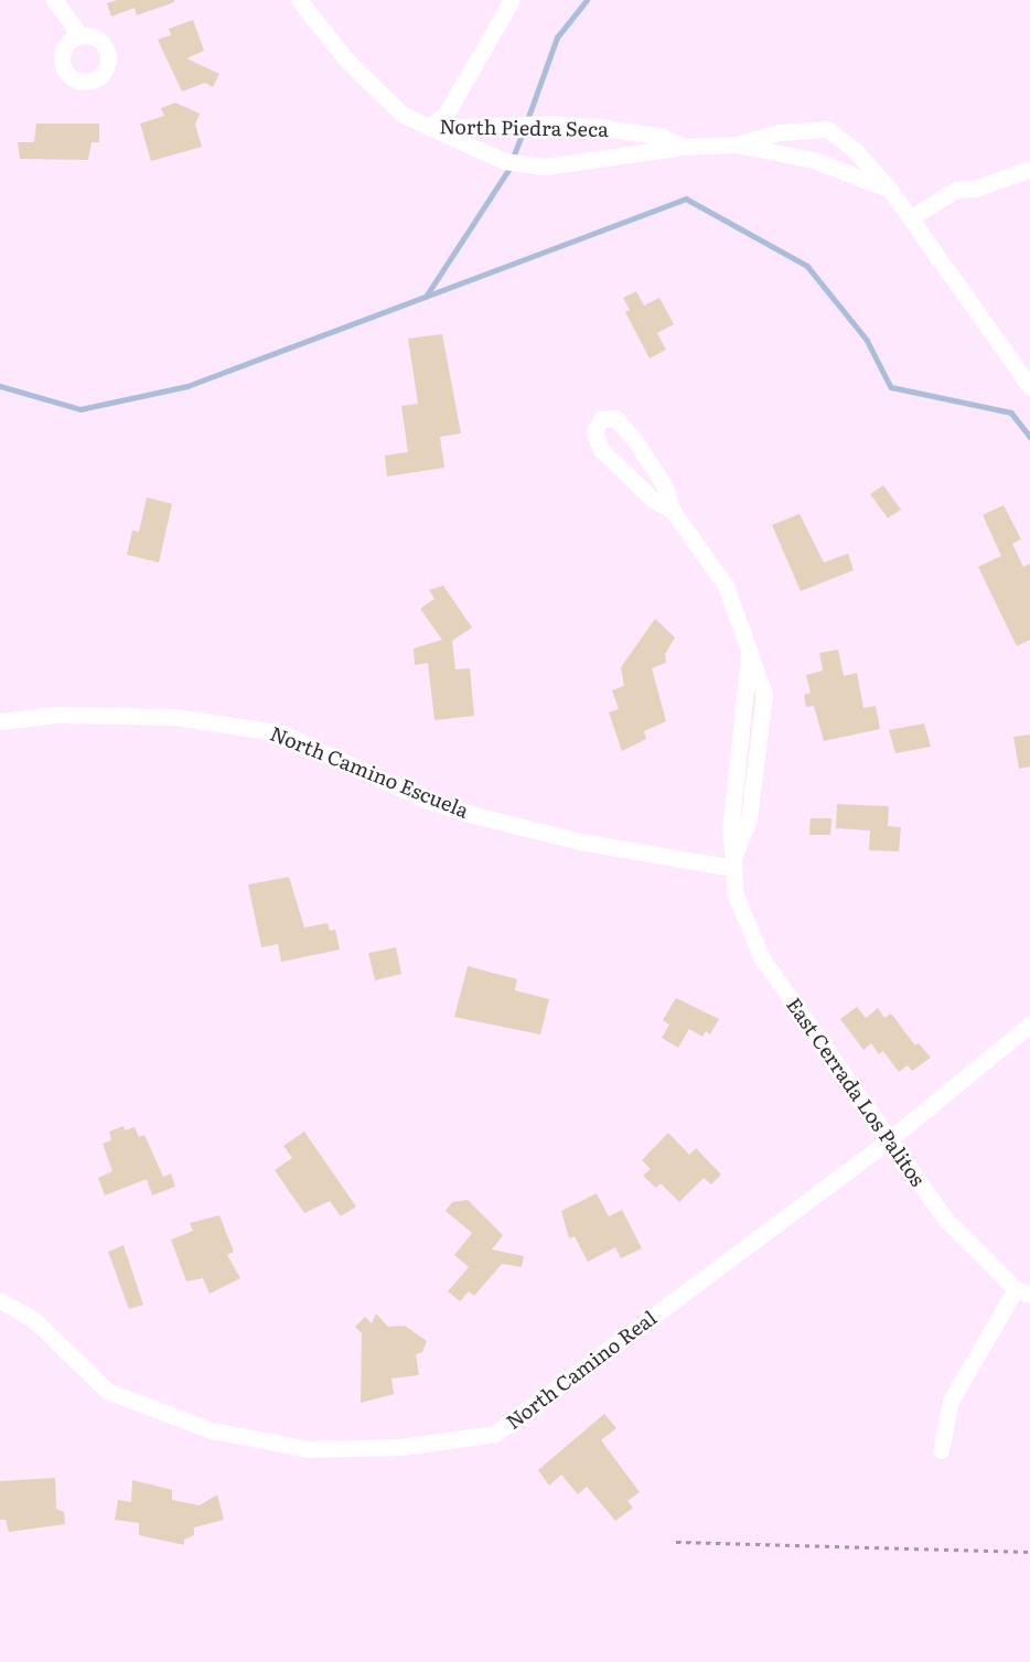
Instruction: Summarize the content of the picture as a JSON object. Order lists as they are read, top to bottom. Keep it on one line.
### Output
{"streets":{"street":["North Piedra Seca","North Camino Escuela","East Cerrada Los Palitos","North Camino Real"]},"crossings":[["North Camino Escuela","East Cerrada Los Palitos"],["East Cerrada Los Palitos","North Camino Real"]]}
